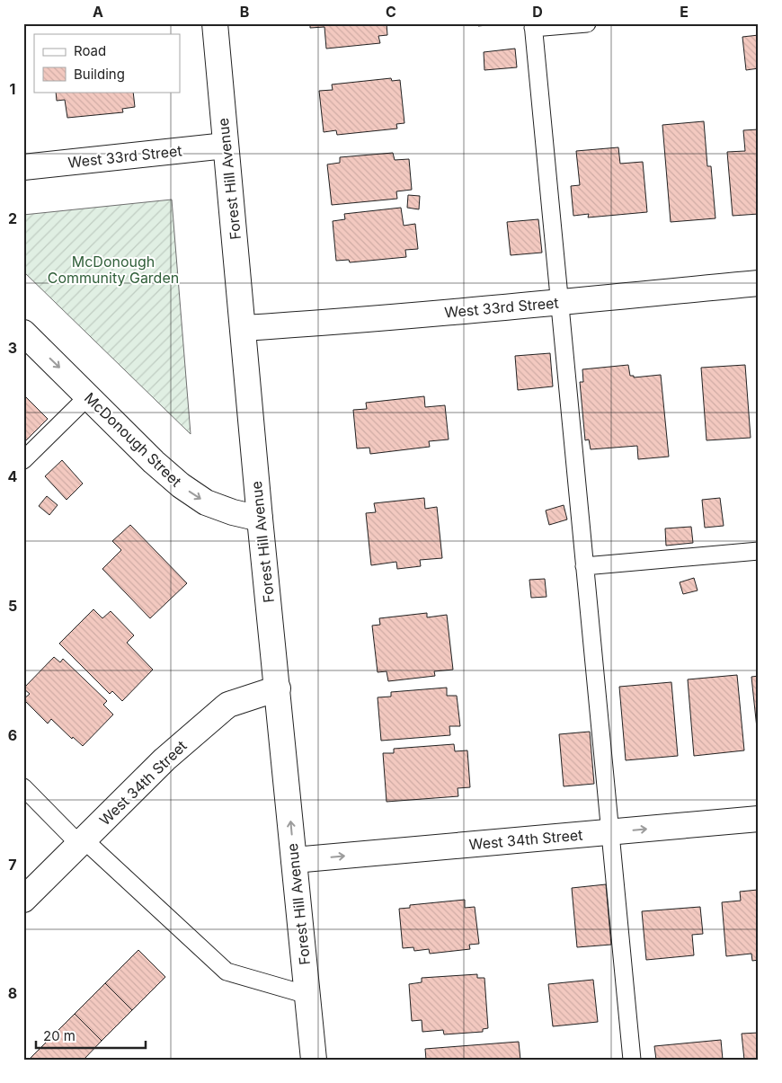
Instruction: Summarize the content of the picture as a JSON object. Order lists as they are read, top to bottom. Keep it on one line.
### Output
{"streets":{"street":["West 33rd Street","Forest Hill Avenue","McDonough Street","West 34th Street"]},"crossings":[["West 33rd Street","Forest Hill Avenue"],["Forest Hill Avenue","McDonough Street"],["Forest Hill Avenue","West 34th Street"]],"one_way":["McDonough Street","West 34th Street"],"parks":["McDonough Community Garden"],"legend":["Road","Building"],"scale_bar":"20 m","grid":{"columns":["A","B","C","D","E"],"rows":["1","2","3","4","5","6","7","8"]}}
